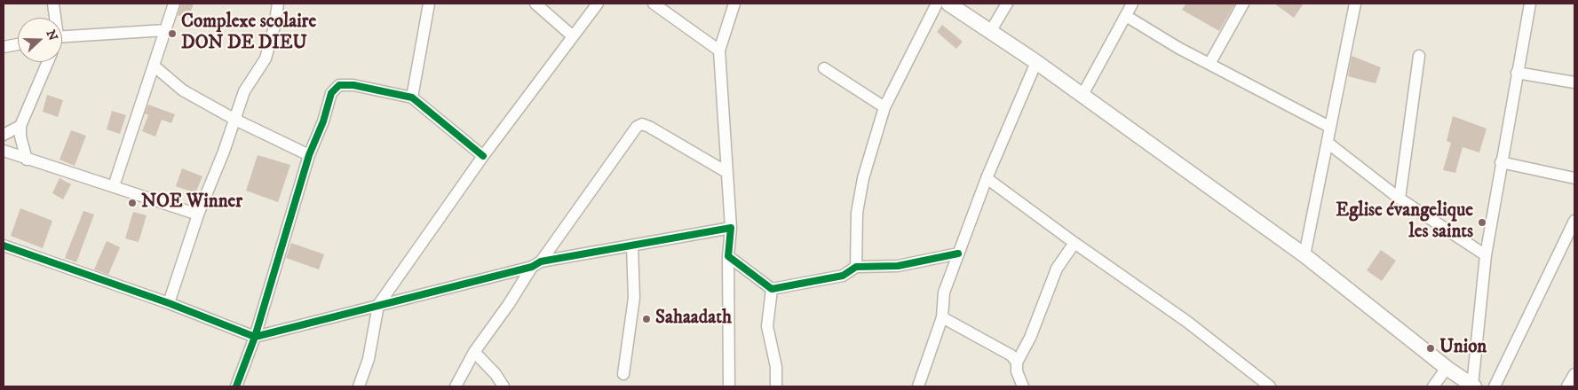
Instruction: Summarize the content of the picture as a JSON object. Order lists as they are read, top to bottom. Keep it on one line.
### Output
{"places":["Complexe scolaire DON DE DIEU","NOE Winner","Eglise évangelique les saints","Sahaadath","Union"],"north":"right"}
